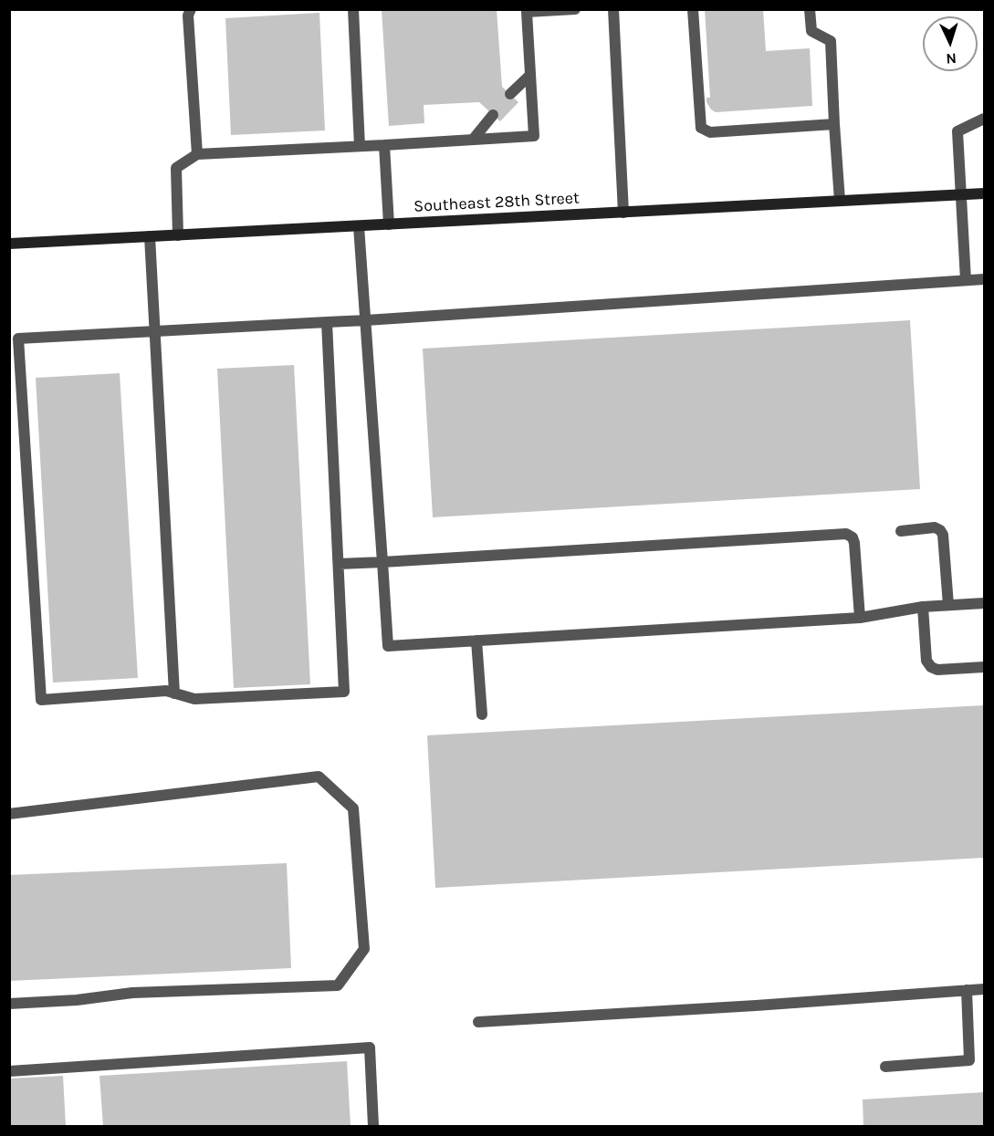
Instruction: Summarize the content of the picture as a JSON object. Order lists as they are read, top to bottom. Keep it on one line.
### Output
{"streets":{"main road":["Southeast 28th Street"]},"north":"bottom"}
